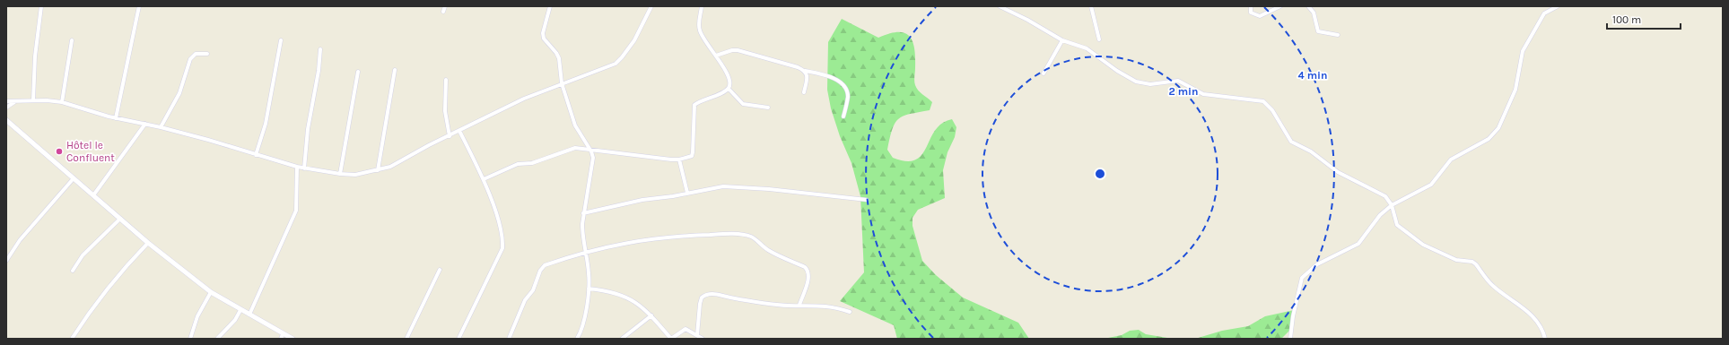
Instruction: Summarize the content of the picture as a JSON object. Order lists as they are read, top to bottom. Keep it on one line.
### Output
{"places":["Hôtel le Confluent"],"scale_bar":"100 m","rings":["4 min","2 min"]}
